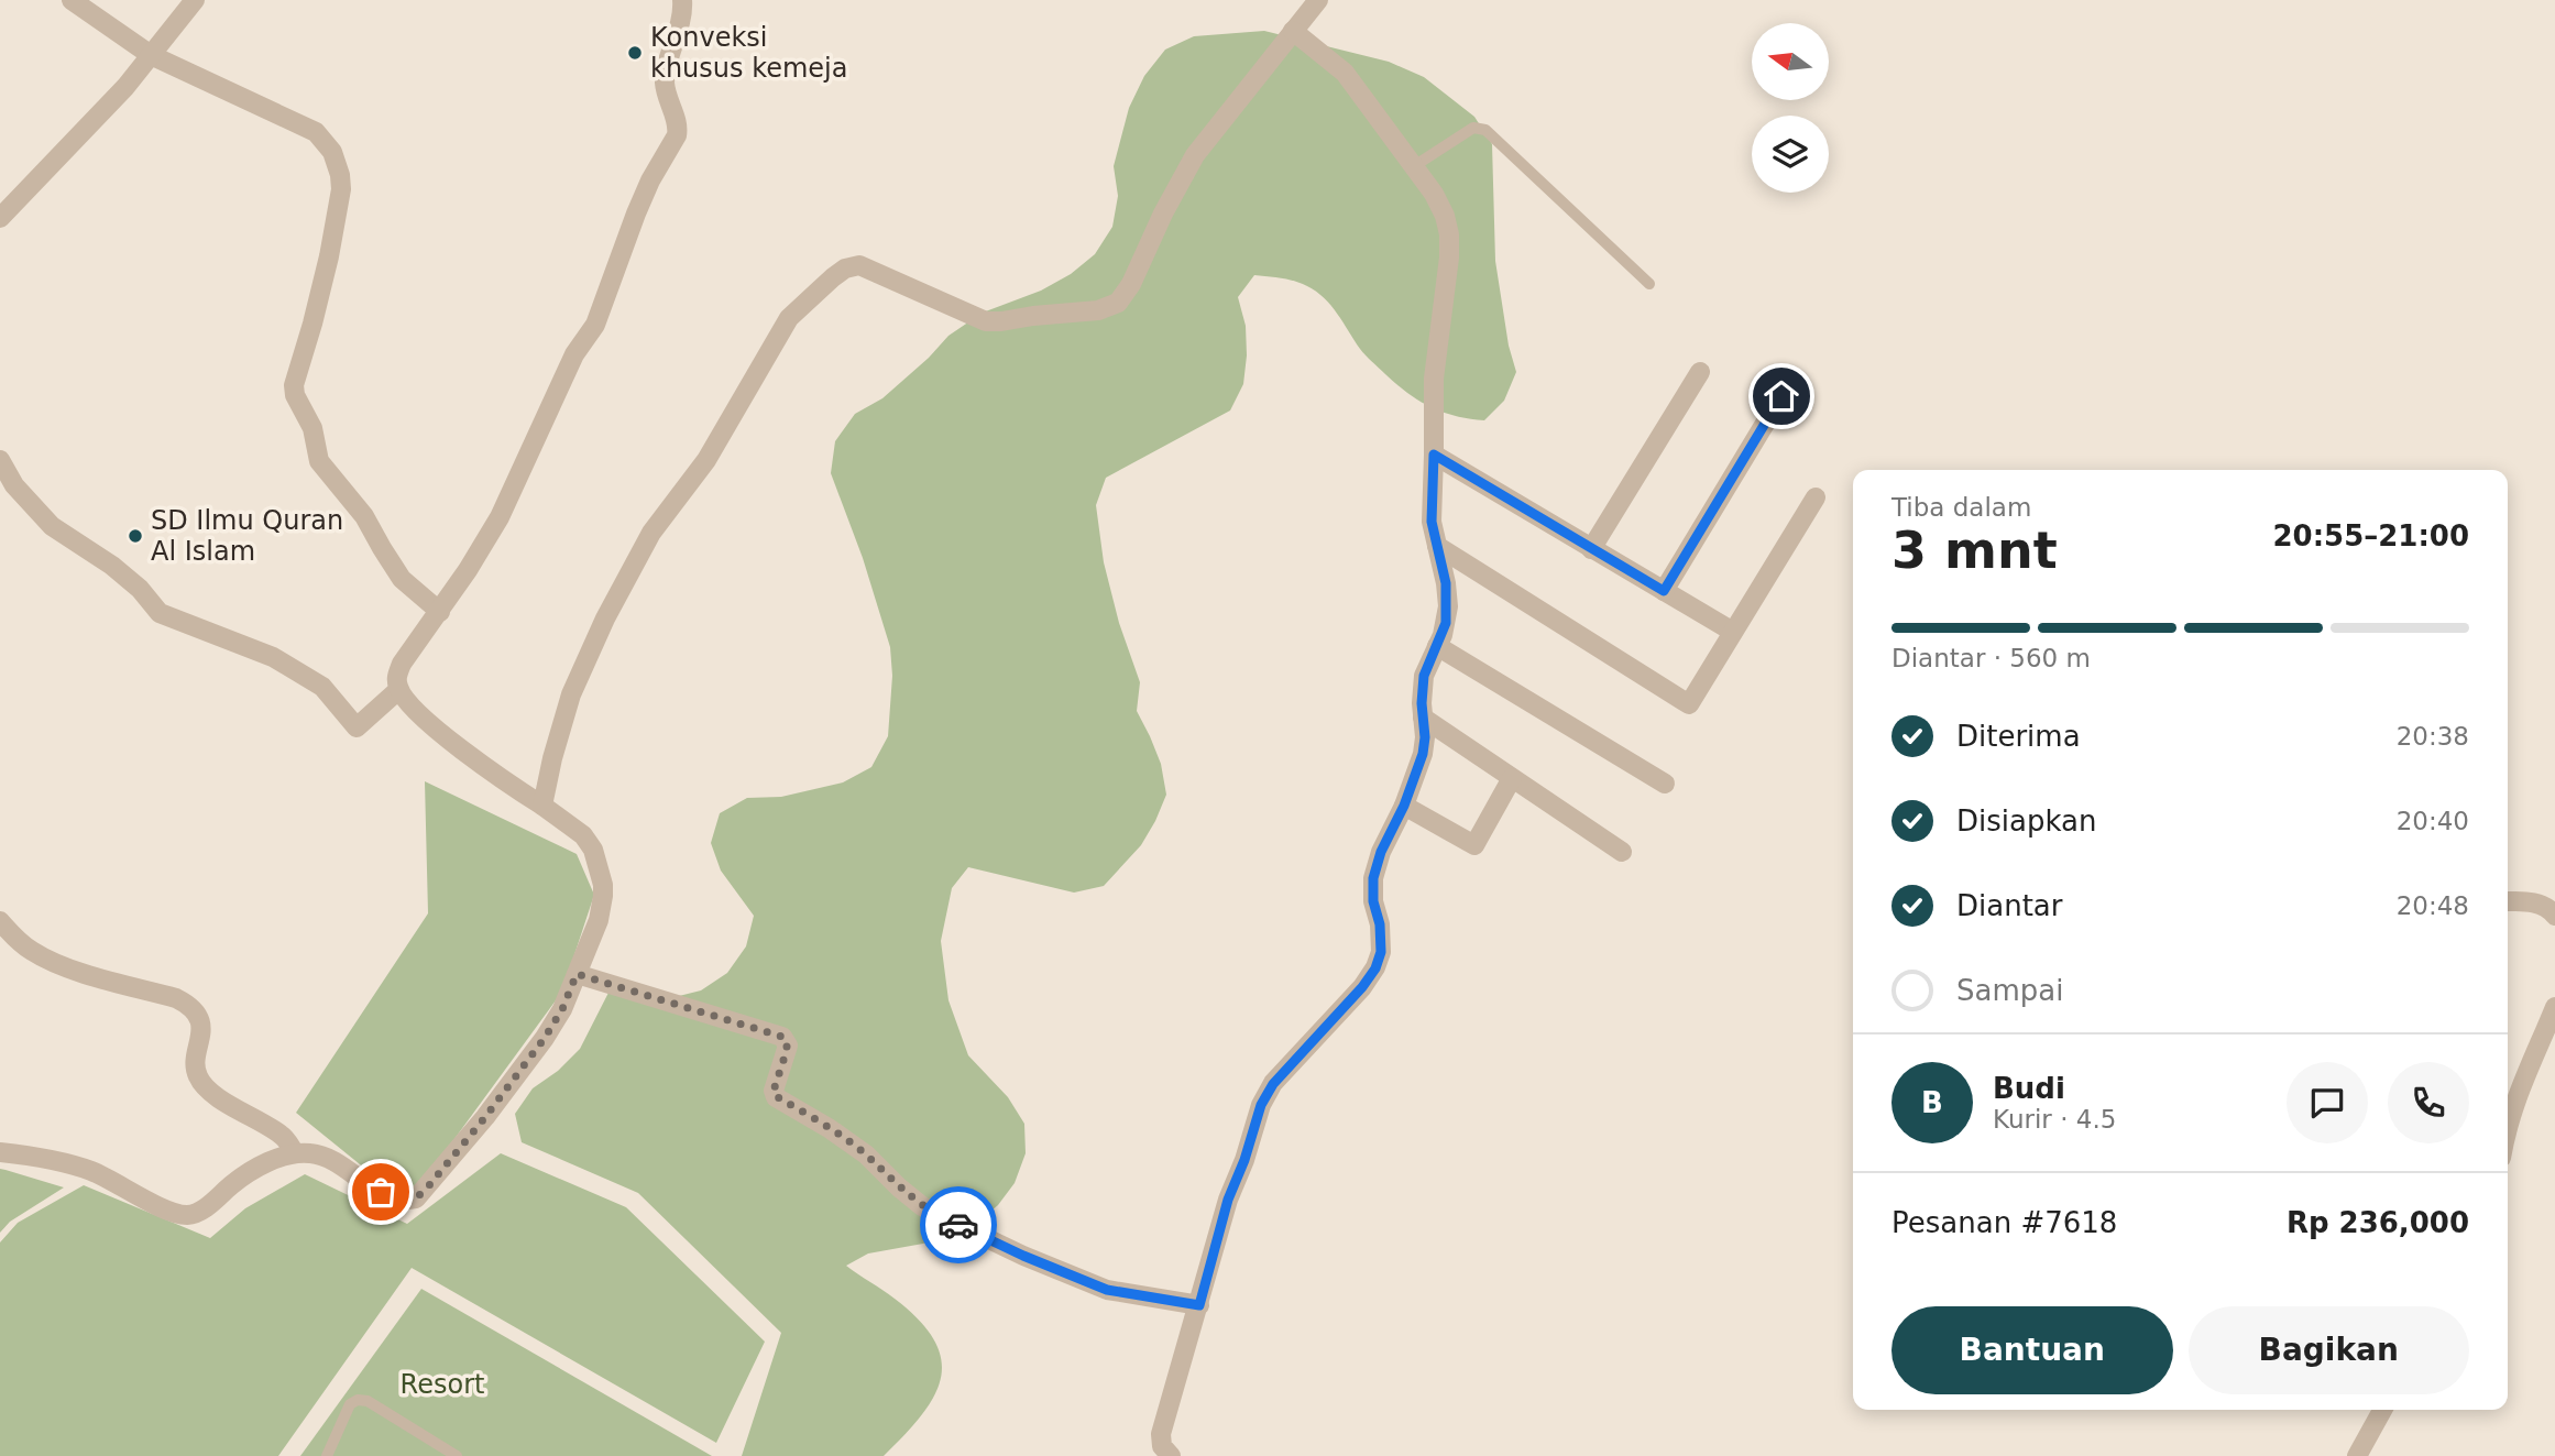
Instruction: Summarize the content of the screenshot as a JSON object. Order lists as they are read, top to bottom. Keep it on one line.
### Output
{"parks":["Resort"],"places":["Konveksi khusus kemeja","SD Ilmu Quran Al Islam"],"north":"left","page":{"heading":["3 mnt","Tiba dalam","20:55–21:00"],"panel":["Budi","Kurir · 4.5","Pesanan #7618","Rp 236,000"],"bar":"Diantar · 560 m","list":[["Diterima","20:38"],["Disiapkan","20:40"],["Diantar","20:48"],"Sampai"],"round":"B","buttons":["Bantuan","Bagikan"]}}
